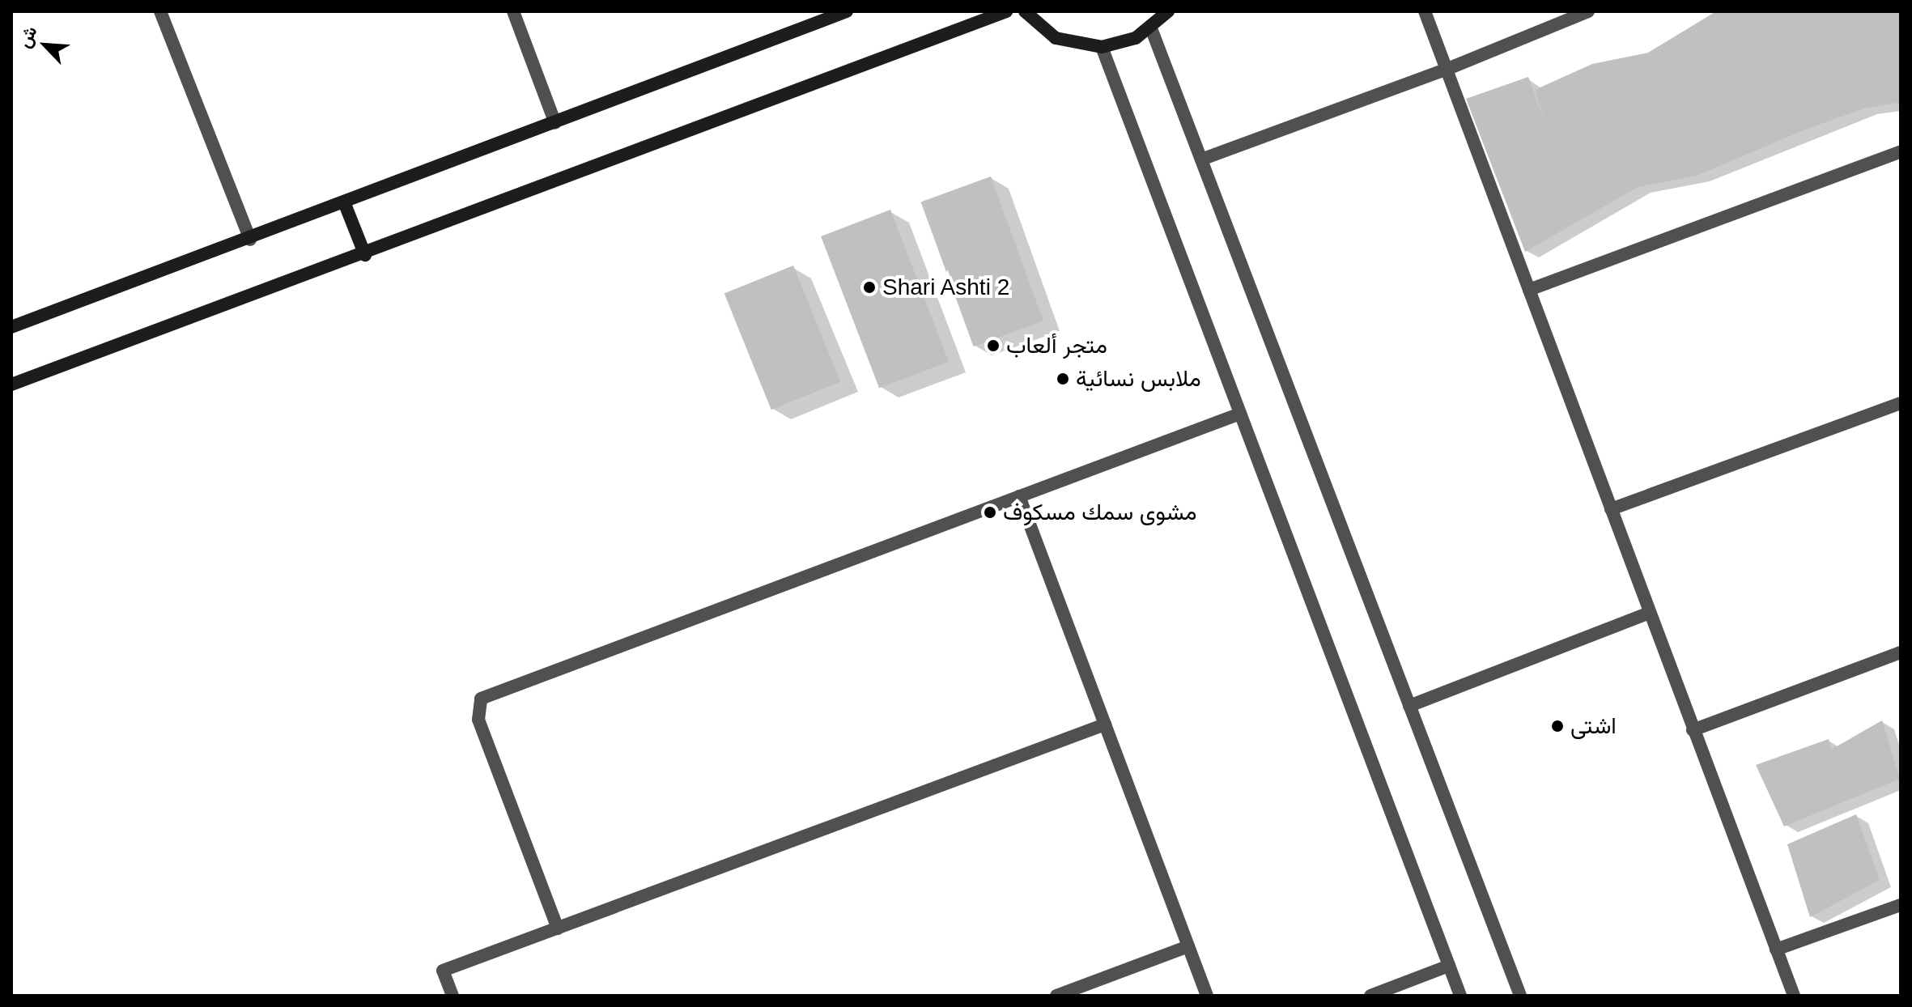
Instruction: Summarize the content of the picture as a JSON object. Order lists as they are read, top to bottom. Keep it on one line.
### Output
{"places":["Shari Ashti 2","متجر ألعاب","ملابس نسائية","مشوى سمك مسكوف","اشتی"],"north":"top left"}
